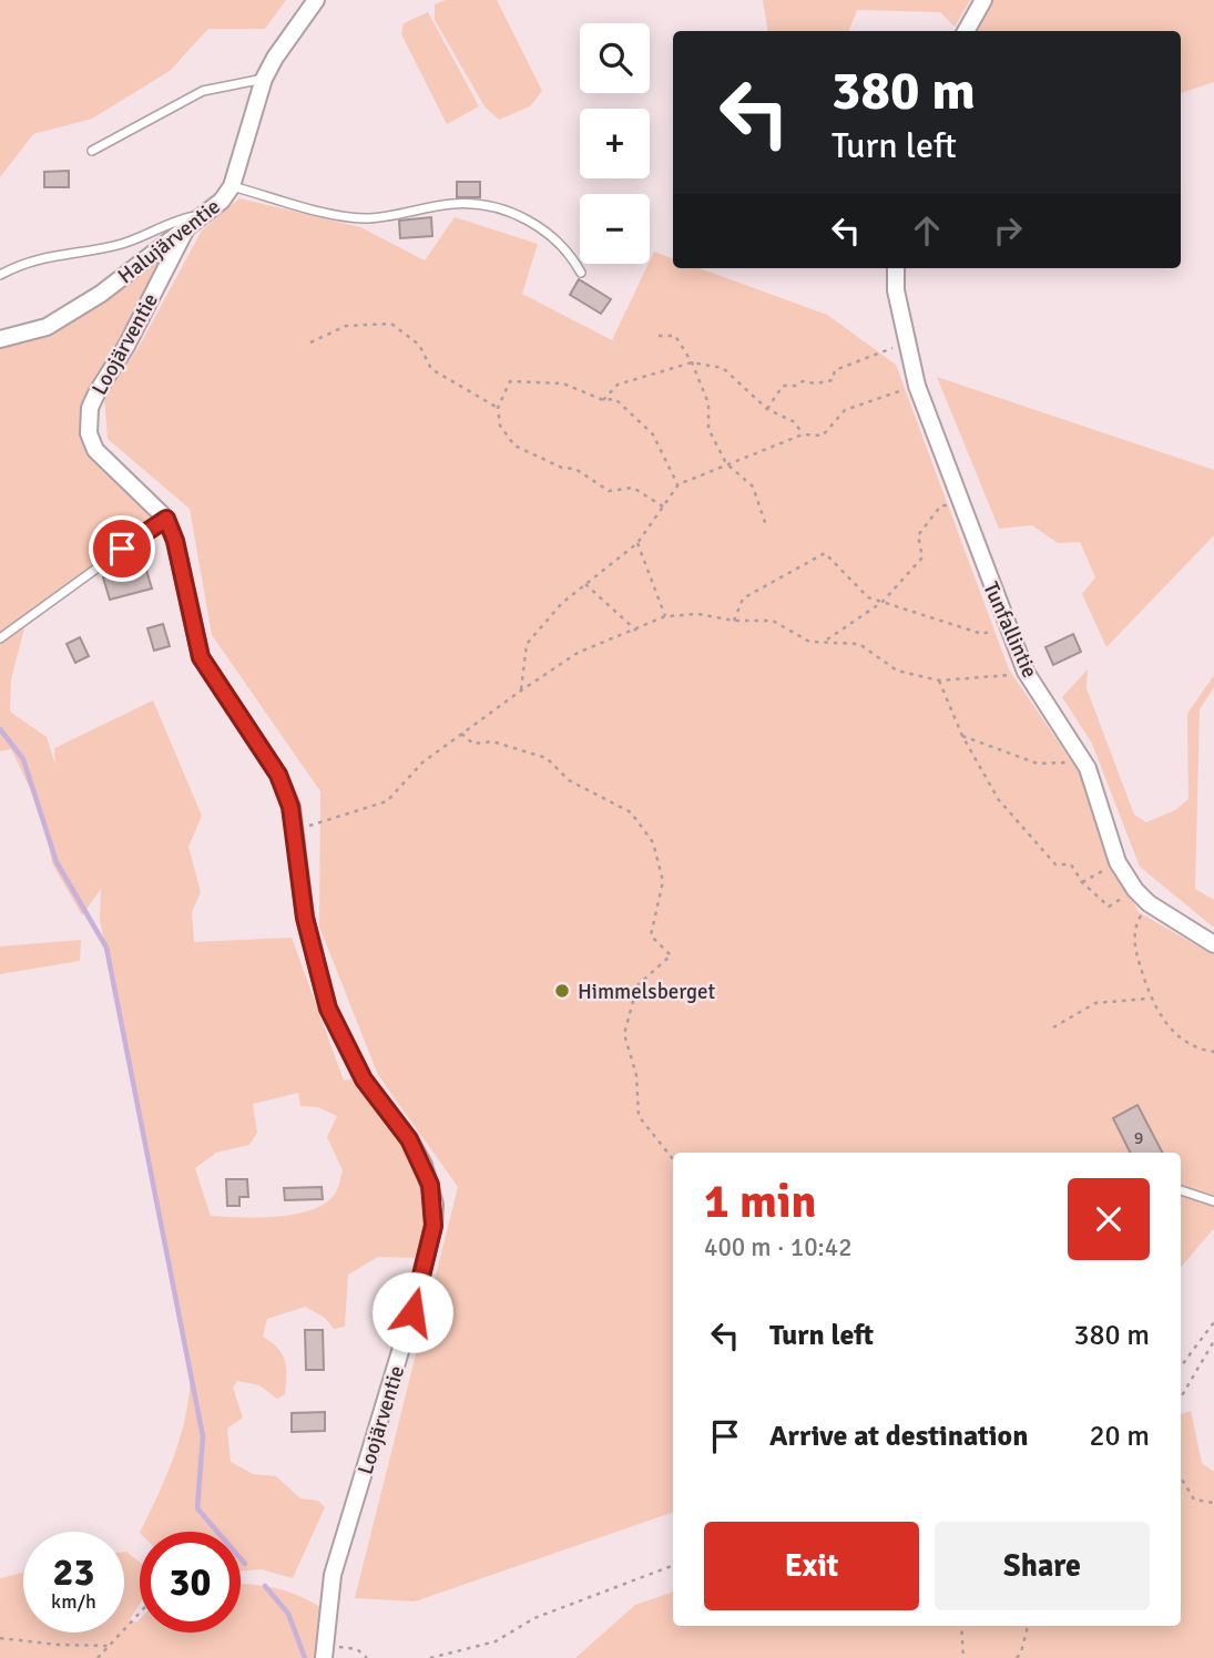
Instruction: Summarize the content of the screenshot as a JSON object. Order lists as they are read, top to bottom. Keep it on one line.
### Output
{"streets":{"street":["Halujärventie","Loojärventie","Tunfallintie"]},"crossings":[["Halujärventie","Loojärventie"]],"places":["Himmelsberget"],"house_numbers":["9"],"page":{"map_buttons":["+","−"],"turn":["380 m","Turn left"],"heading":["1 min","400 m · 10:42"],"list":[{"name":"Turn left","value":"380 m"},{"name":"Arrive at destination","value":"20 m"}],"buttons":["Exit","Share"],"speed":"23 km/h","limit":"30"}}
